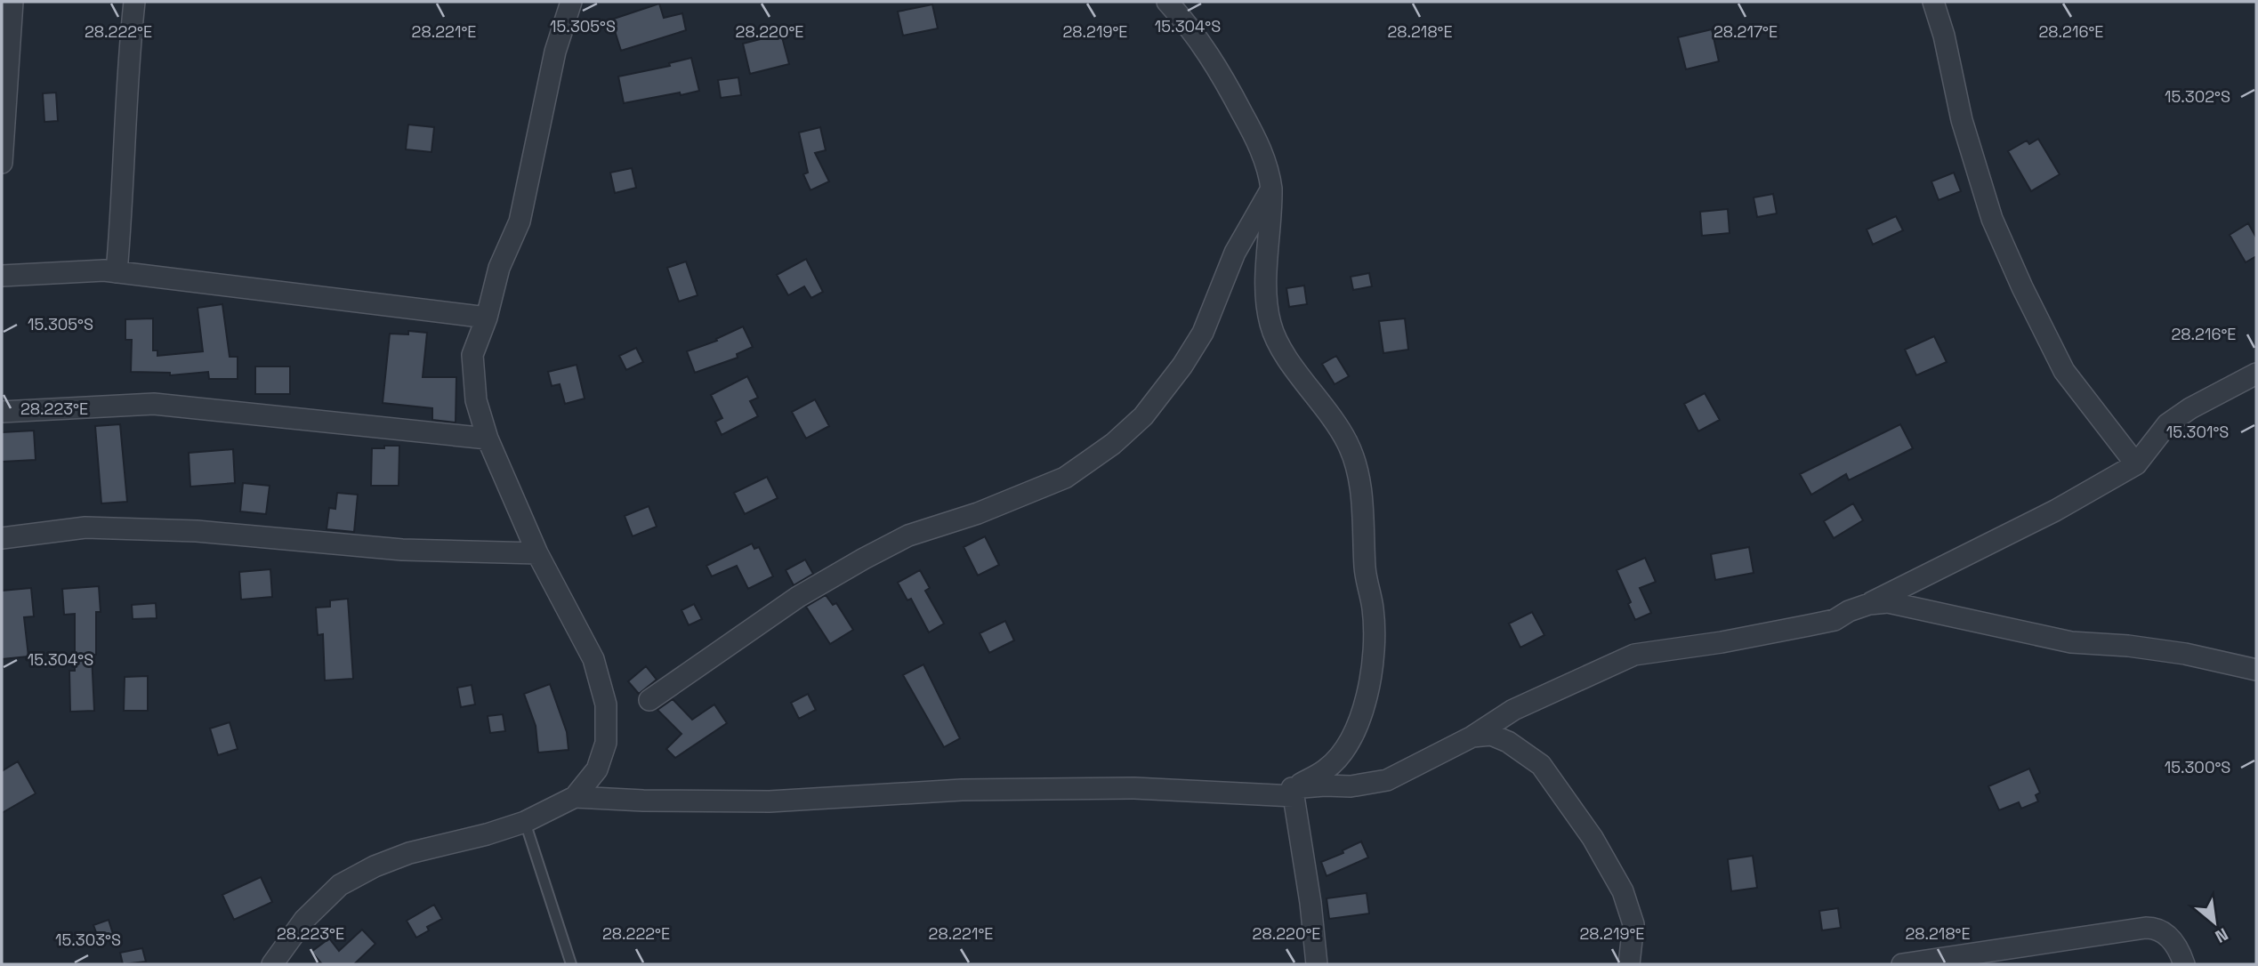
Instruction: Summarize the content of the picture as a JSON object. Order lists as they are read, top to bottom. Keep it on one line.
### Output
{"north":"bottom right","coordinates":["15.305°S","15.304°S","28.222°E","28.221°E","28.220°E","28.219°E","28.218°E","28.217°E","28.216°E","15.302°S","28.223°E","15.301°S","15.300°S","15.303°S"]}
